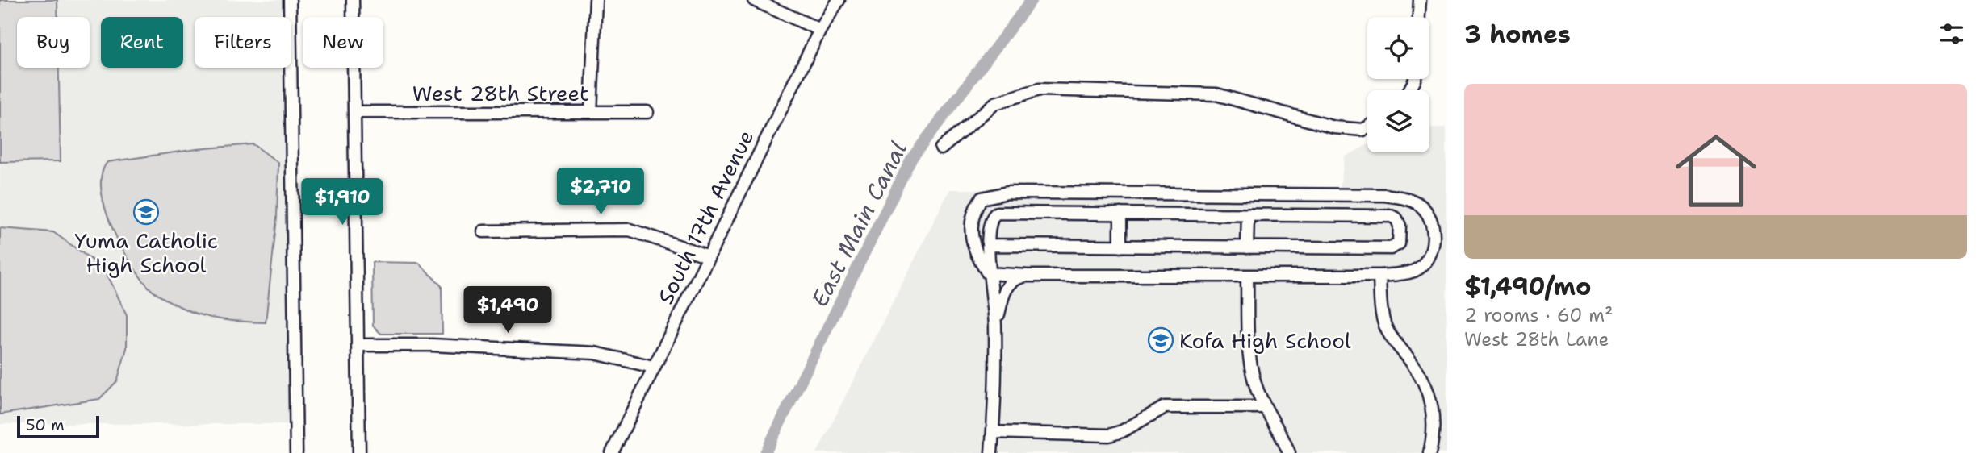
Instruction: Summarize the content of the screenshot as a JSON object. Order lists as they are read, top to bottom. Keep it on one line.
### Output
{"streets":{"street":["West 28th Street","South 17th Avenue"]},"water":["East Main Canal"],"places":{"school or university":["Yuma Catholic High School","Kofa High School"]},"scale_bar":"50 m","page":{"heading":"3 homes","chip":["Buy","Rent","Filters","New"],"list":[{"name":"$1,490/mo","note":"2 rooms · 60 m² · West 28th Lane"}],"price":["$2,710","$1,910","$1,490"],"scale":"50 m"}}
